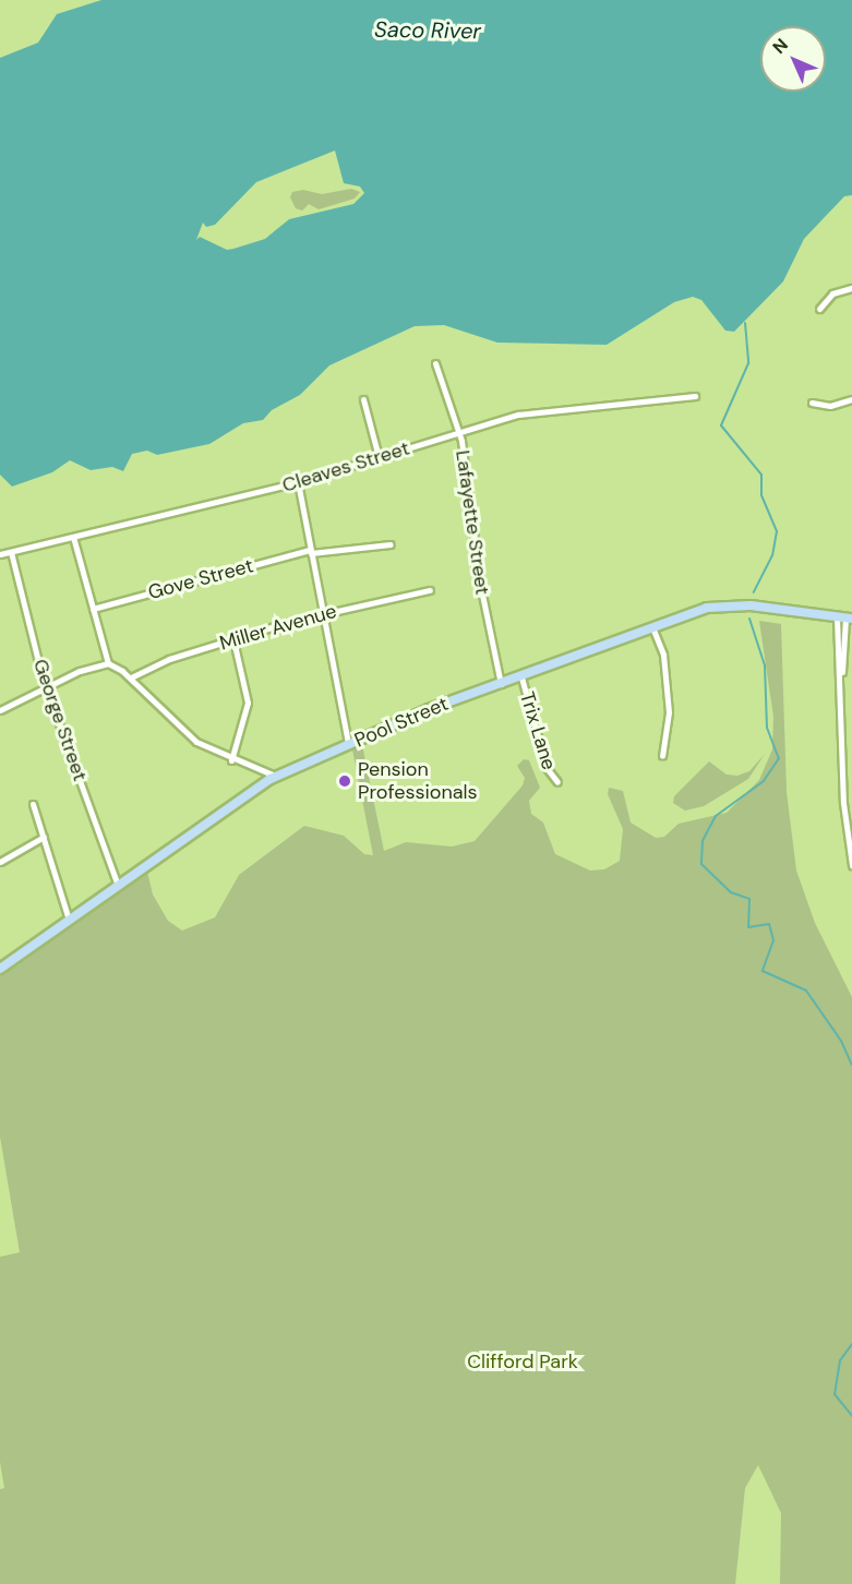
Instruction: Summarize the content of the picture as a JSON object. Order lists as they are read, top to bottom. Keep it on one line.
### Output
{"streets":{"main road":["Pool Street"],"street":["Cleaves Street","Lafayette Street","Gove Street","Miller Avenue","George Street","Trix Lane"]},"crossings":[["Cleaves Street","Lafayette Street"],["Cleaves Street","George Street"],["Lafayette Street","Pool Street"],["George Street","Pool Street"],["Pool Street","Trix Lane"]],"water":["Saco River"],"parks":["Clifford Park"],"places":["Pension Professionals"],"north":"top left"}
